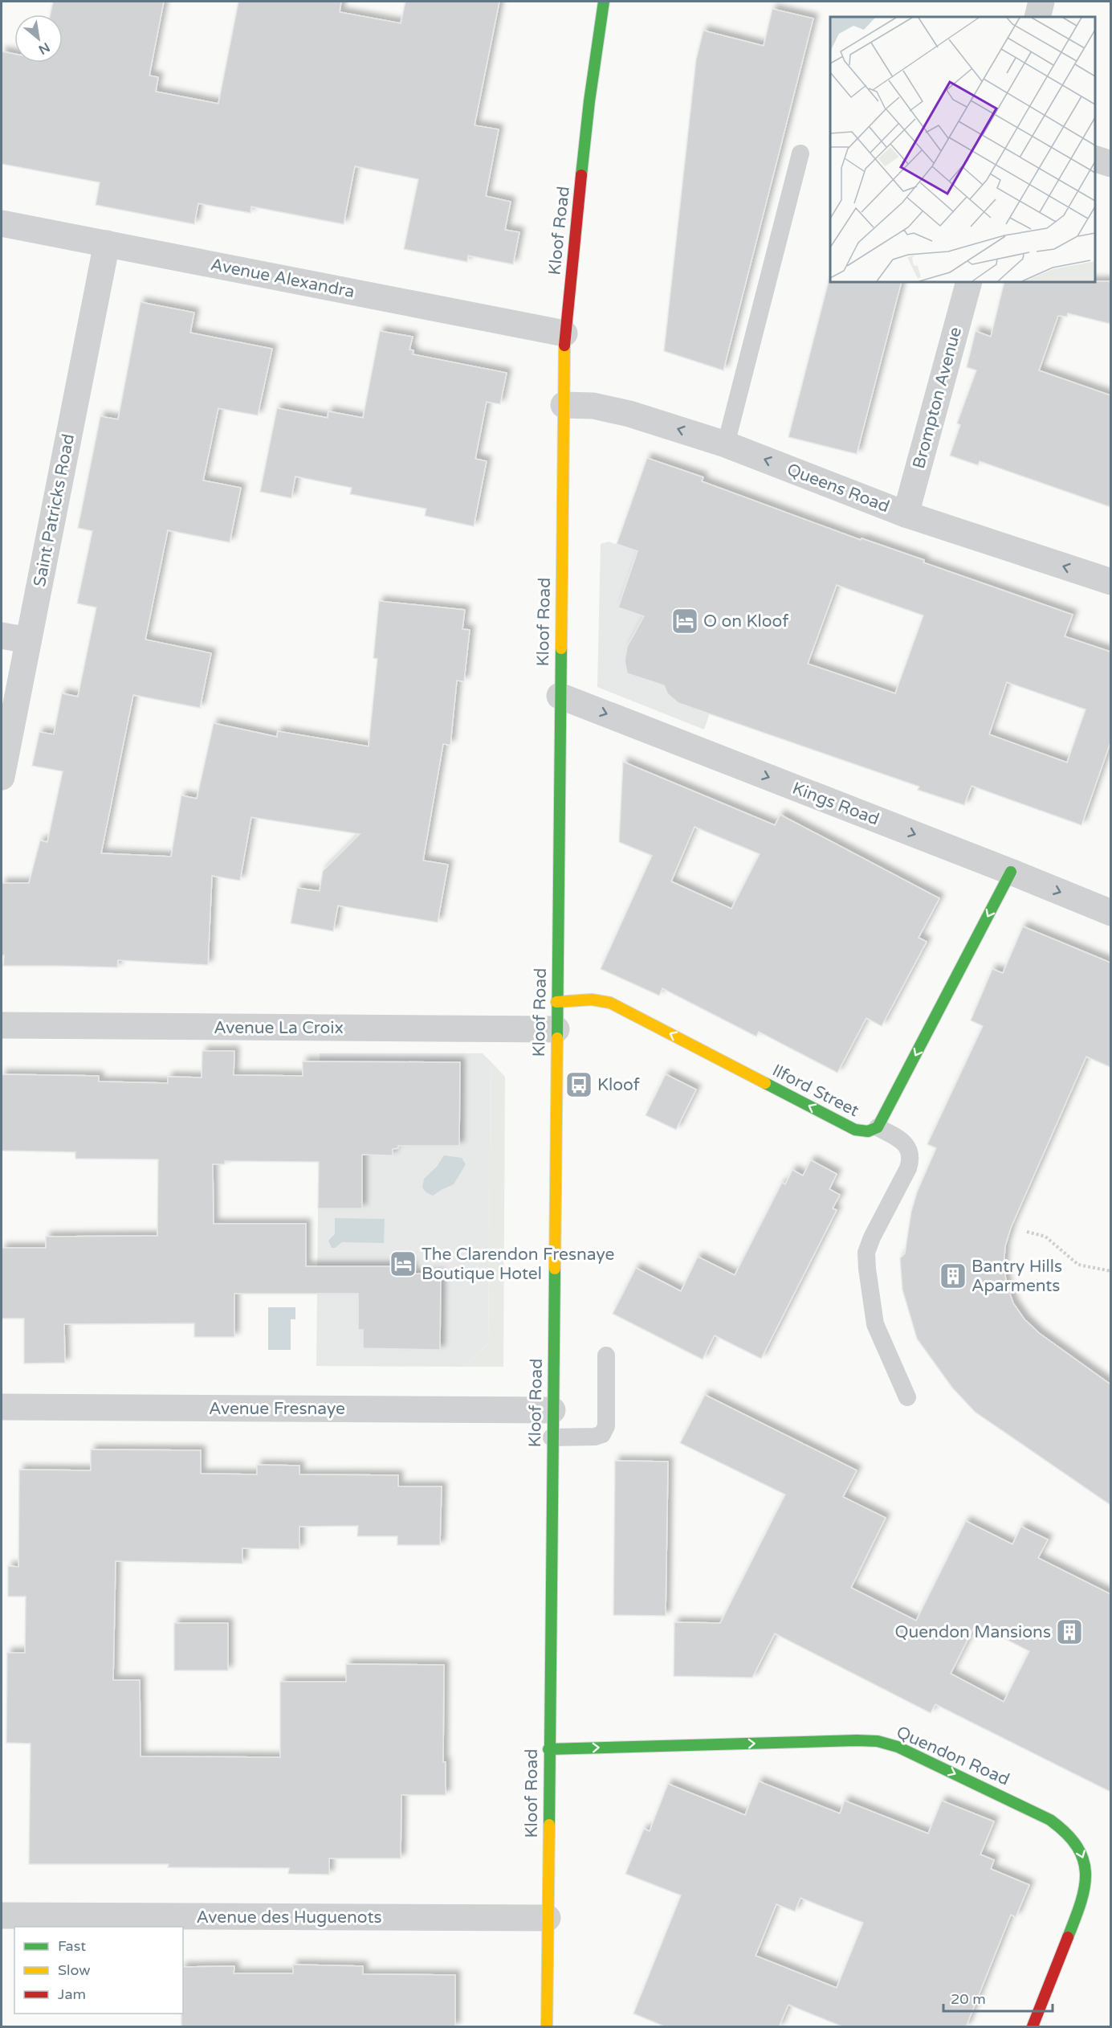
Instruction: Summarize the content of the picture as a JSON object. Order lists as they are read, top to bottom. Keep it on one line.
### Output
{"streets":{"main road":["Kloof Road","Ilford Street","Quendon Road"],"street":["Avenue Alexandra","Brompton Avenue","Queens Road","Saint Patricks Road","Kings Road","Avenue La Croix","Avenue Fresnaye","Avenue des Huguenots"]},"crossings":[["Kloof Road","Avenue Alexandra"],["Kloof Road","Queens Road"],["Kloof Road","Kings Road"],["Kloof Road","Avenue La Croix"],["Kloof Road","Ilford Street"],["Kloof Road","Avenue Fresnaye"],["Kloof Road","Quendon Road"],["Kloof Road","Avenue des Huguenots"],["Avenue Alexandra","Saint Patricks Road"],["Brompton Avenue","Queens Road"],["Kings Road","Ilford Street"]],"one_way":["Queens Road","Kings Road"],"places":{"hotel":["O on Kloof","The Clarendon Fresnaye Boutique Hotel"],"bus stop":["Kloof"],"building":["Bantry Hills Aparments","Quendon Mansions"]},"legend":["Fast","Slow","Jam"],"scale_bar":"20 m","north":"bottom right"}
